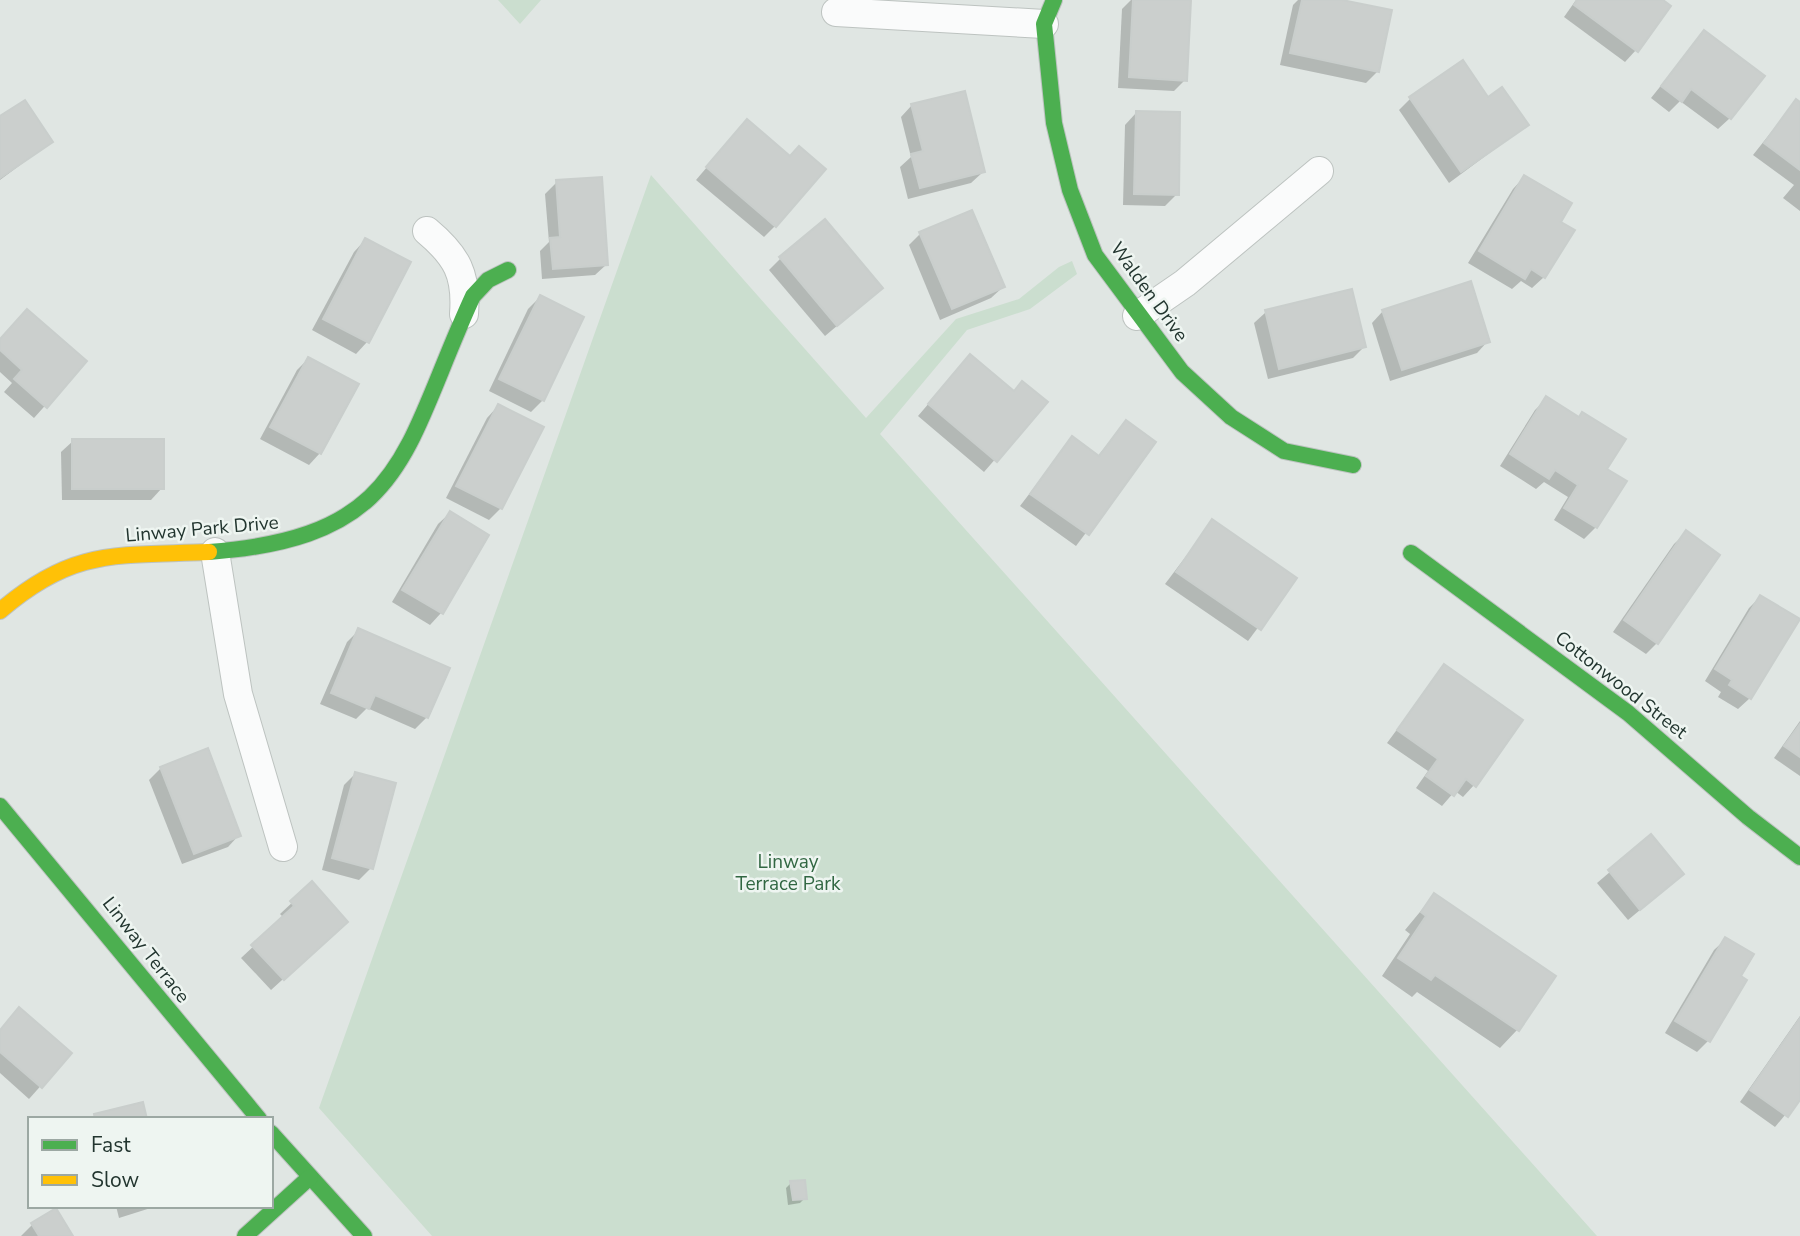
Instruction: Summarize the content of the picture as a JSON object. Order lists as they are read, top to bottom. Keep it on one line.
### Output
{"streets":{"street":["Walden Drive","Linway Park Drive","Cottonwood Street","Linway Terrace"]},"parks":["Linway Terrace Park"],"legend":["Fast","Slow"]}
